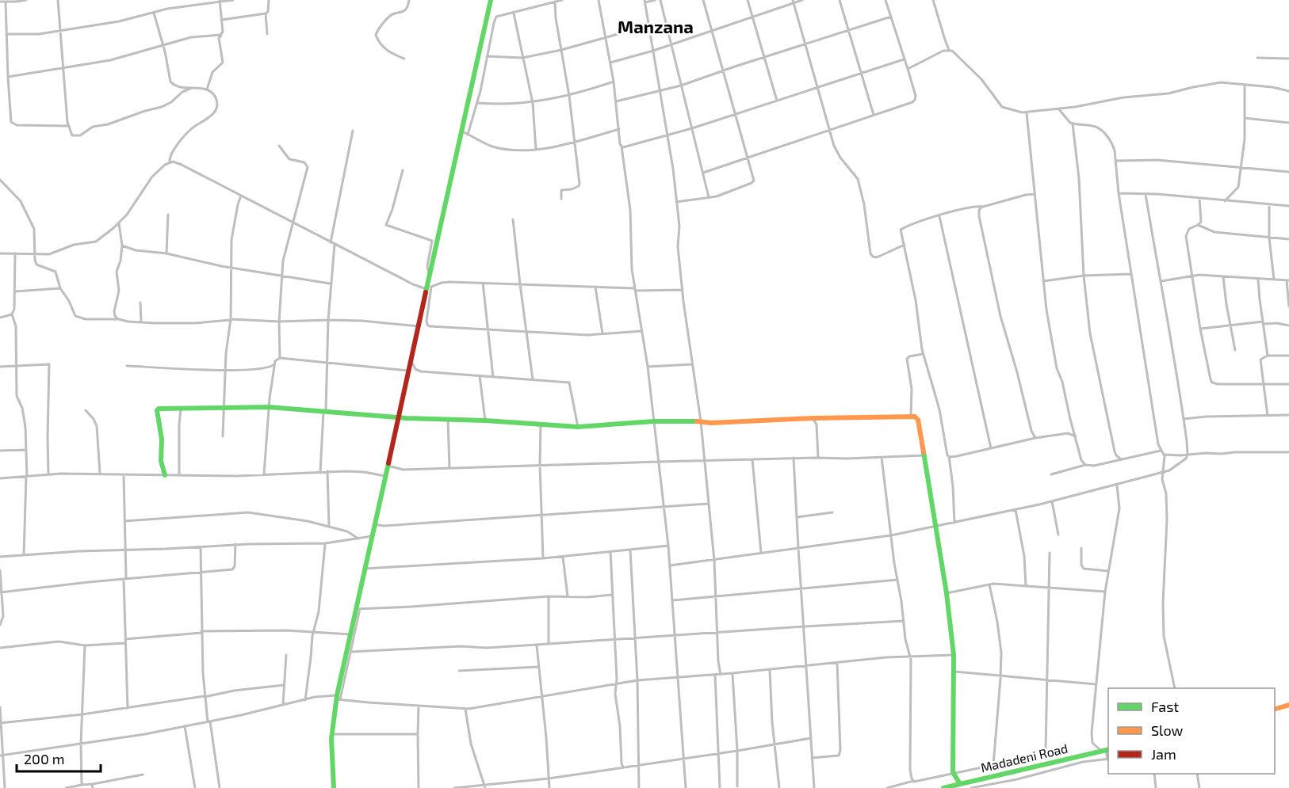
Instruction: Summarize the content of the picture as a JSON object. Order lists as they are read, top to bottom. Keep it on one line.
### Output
{"streets":{"street":["Madadeni Road"]},"districts":["Manzana"],"legend":["Fast","Slow","Jam"],"scale_bar":"200 m"}
